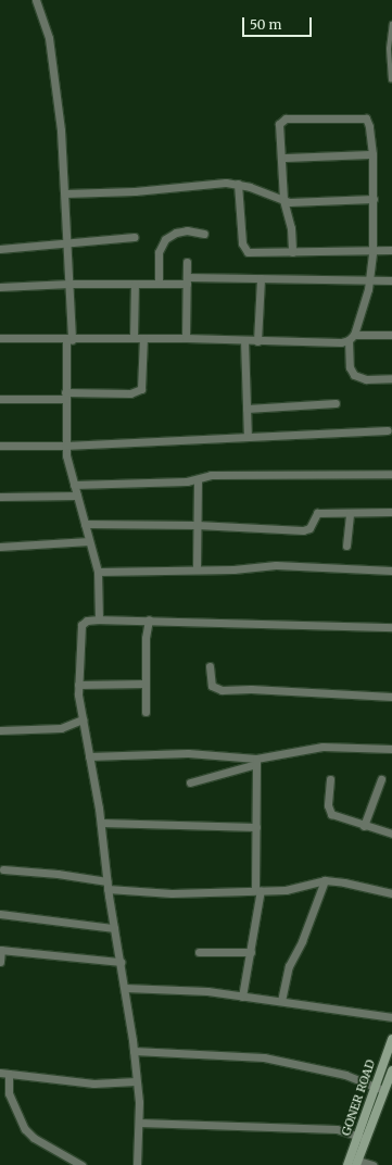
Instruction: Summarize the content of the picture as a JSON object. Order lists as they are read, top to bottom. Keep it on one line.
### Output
{"streets":{"street":["GONER ROAD"]},"scale_bar":"50 m"}
